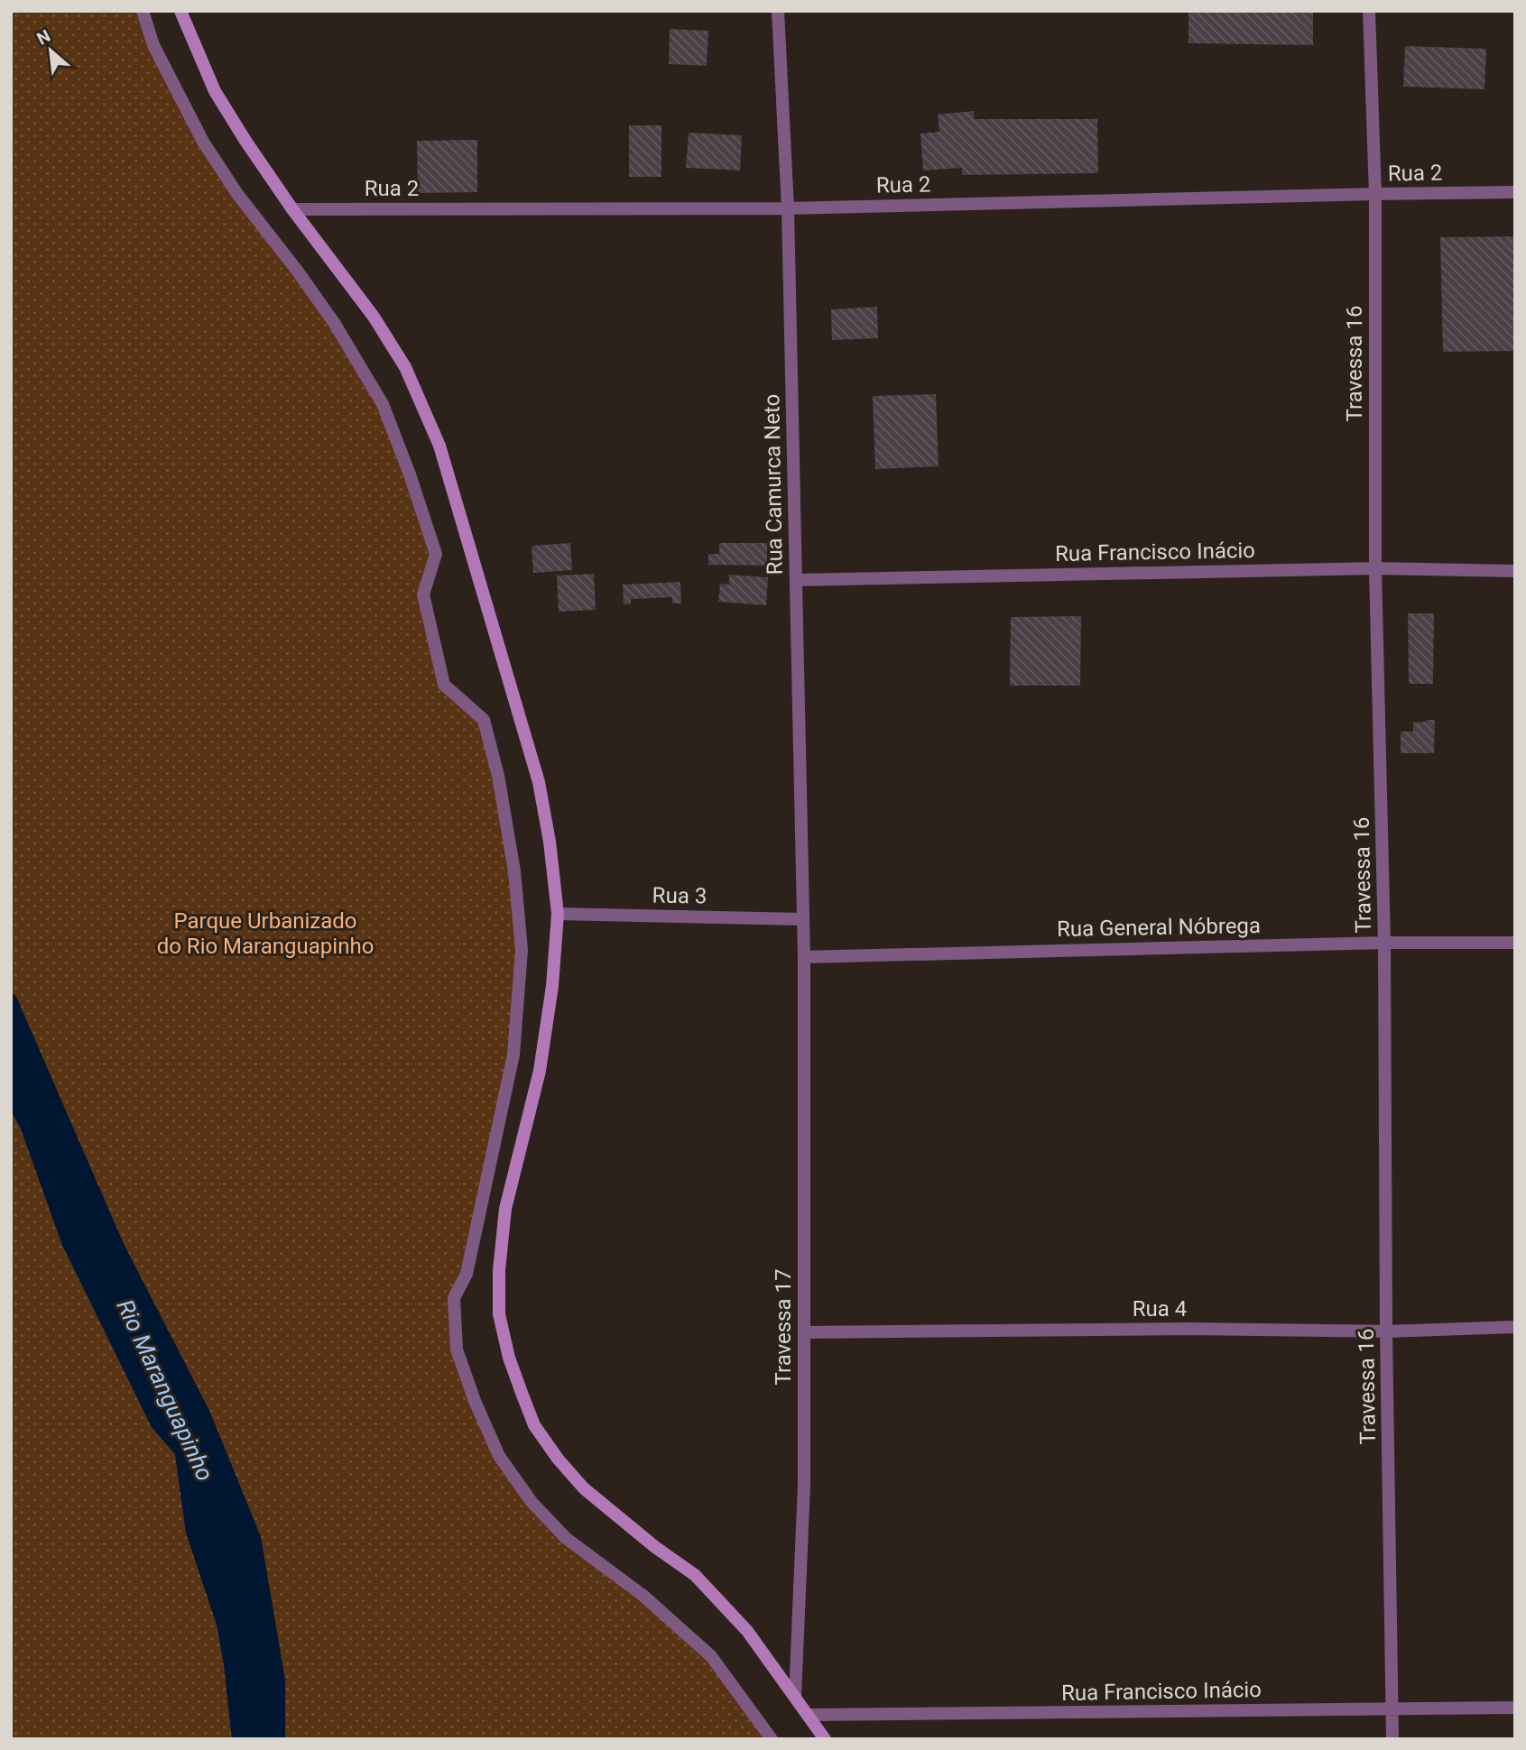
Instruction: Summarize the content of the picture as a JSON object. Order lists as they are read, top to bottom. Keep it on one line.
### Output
{"streets":{"street":["Rua 2","Travessa 16","Rua Camurca Neto","Rua Francisco Inácio","Rua 3","Rua General Nóbrega","Rua 4","Travessa 17"]},"crossings":[["Rua 2","Travessa 16"],["Rua 2","Rua Camurca Neto"],["Travessa 16","Rua Francisco Inácio"],["Travessa 16","Rua General Nóbrega"],["Travessa 16","Rua 4"],["Rua Camurca Neto","Rua Francisco Inácio"],["Rua Camurca Neto","Rua 3"],["Rua Camurca Neto","Rua General Nóbrega"],["Rua Camurca Neto","Travessa 17"],["Rua General Nóbrega","Travessa 17"],["Rua 4","Travessa 17"]],"water":["Rio Maranguapinho"],"parks":["Parque Urbanizado do Rio Maranguapinho"],"north":"top left"}
